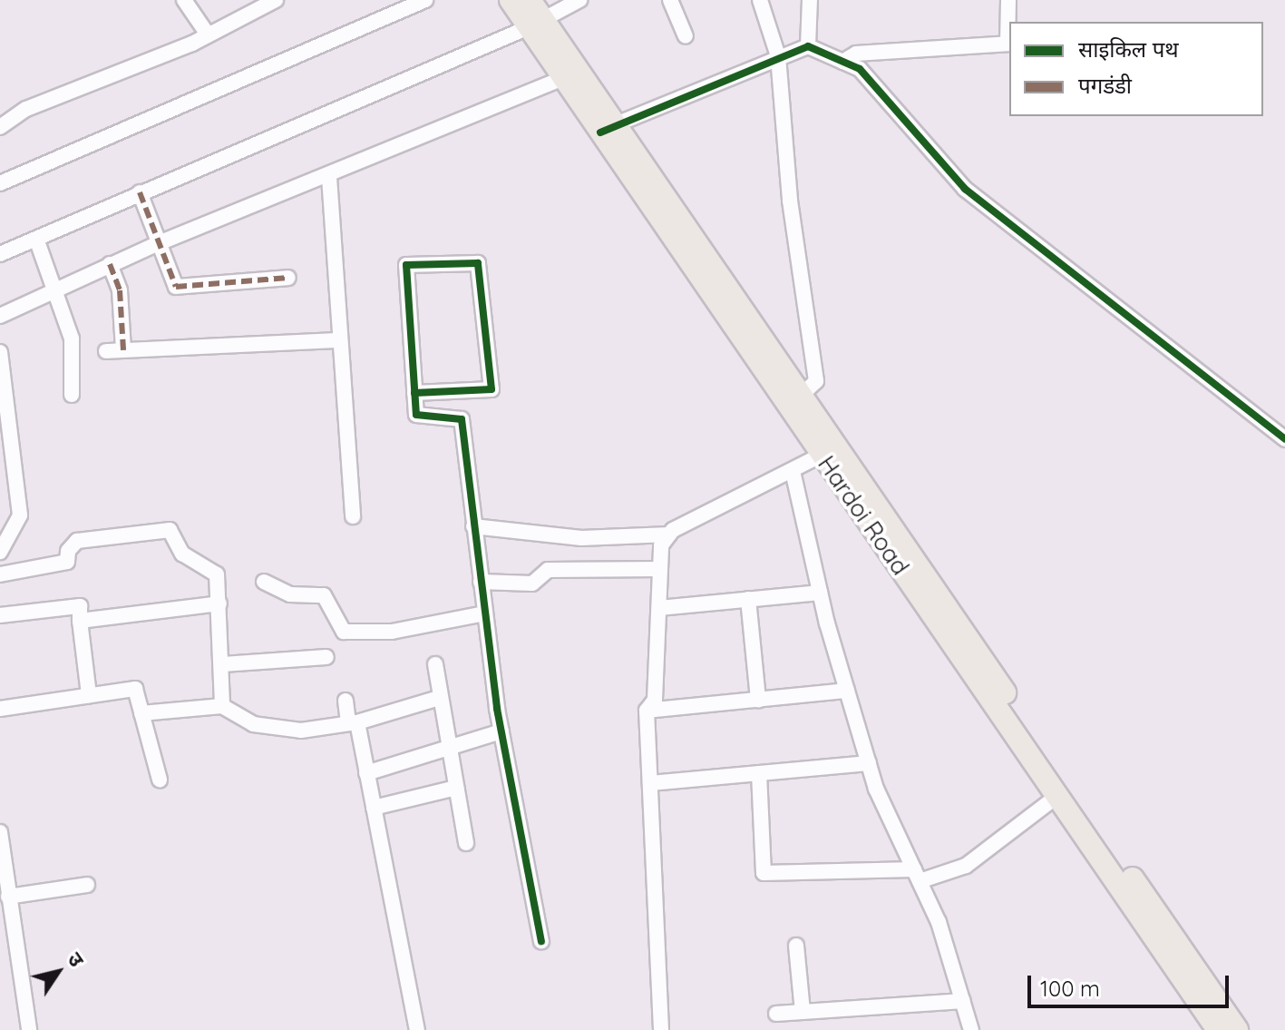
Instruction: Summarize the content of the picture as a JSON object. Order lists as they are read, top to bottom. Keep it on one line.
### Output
{"streets":{"main road":["Hardoi Road"]},"legend":["साइकिल पथ","पगडंडी"],"scale_bar":"100 m","north":"top right"}
